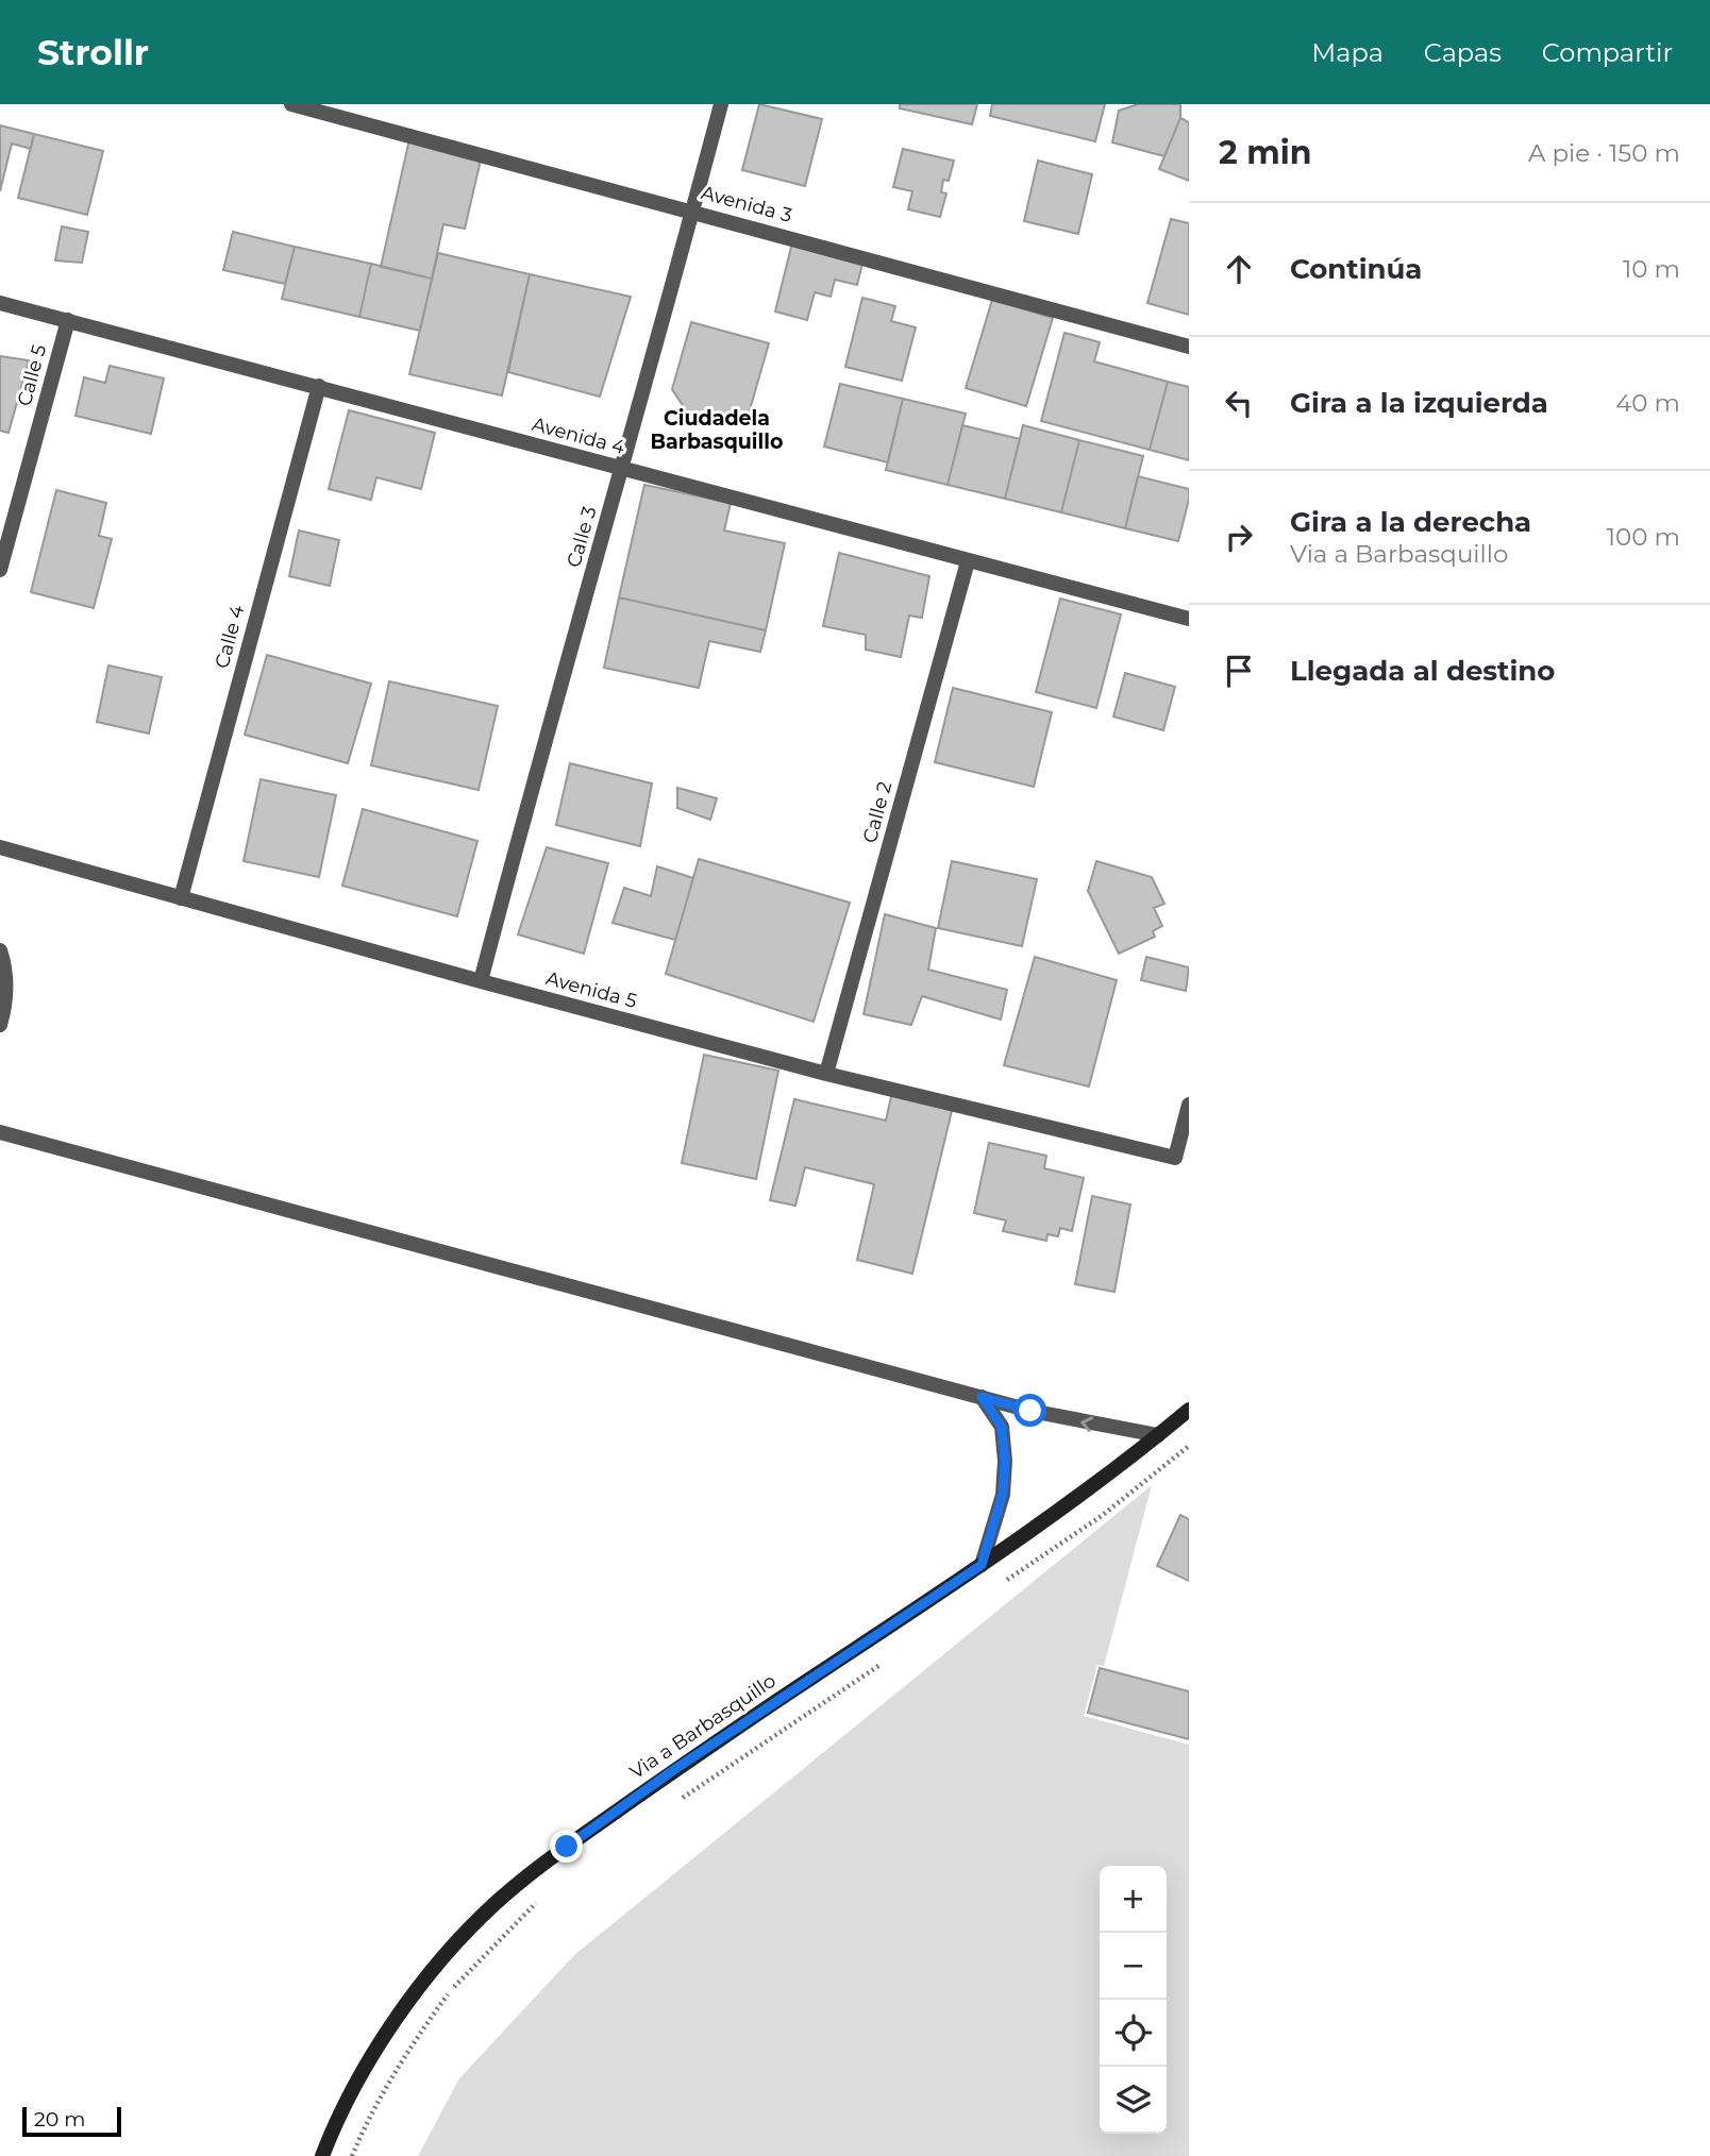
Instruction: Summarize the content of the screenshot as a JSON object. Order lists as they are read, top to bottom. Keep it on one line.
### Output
{"streets":{"main road":["Via a Barbasquillo"],"street":["Avenida 3","Calle 5","Avenida 4","Calle 3","Calle 4","Calle 2","Avenida 5"]},"crossings":[["Avenida 3","Calle 3"],["Calle 5","Avenida 4"],["Avenida 4","Calle 3"],["Avenida 4","Calle 4"],["Avenida 4","Calle 2"],["Calle 3","Avenida 5"],["Calle 4","Avenida 5"],["Calle 2","Avenida 5"]],"districts":["Ciudadela Barbasquillo"],"scale_bar":"20 m","page":{"header":"Strollr","nav":["Mapa","Capas","Compartir"],"heading":["2 min","A pie · 150 m"],"list":[["Continúa","10 m"],["Gira a la izquierda","40 m"],["Gira a la derecha","Via a Barbasquillo","100 m"],"Llegada al destino"],"map_buttons":["+","−"],"scale":"20 m"}}
